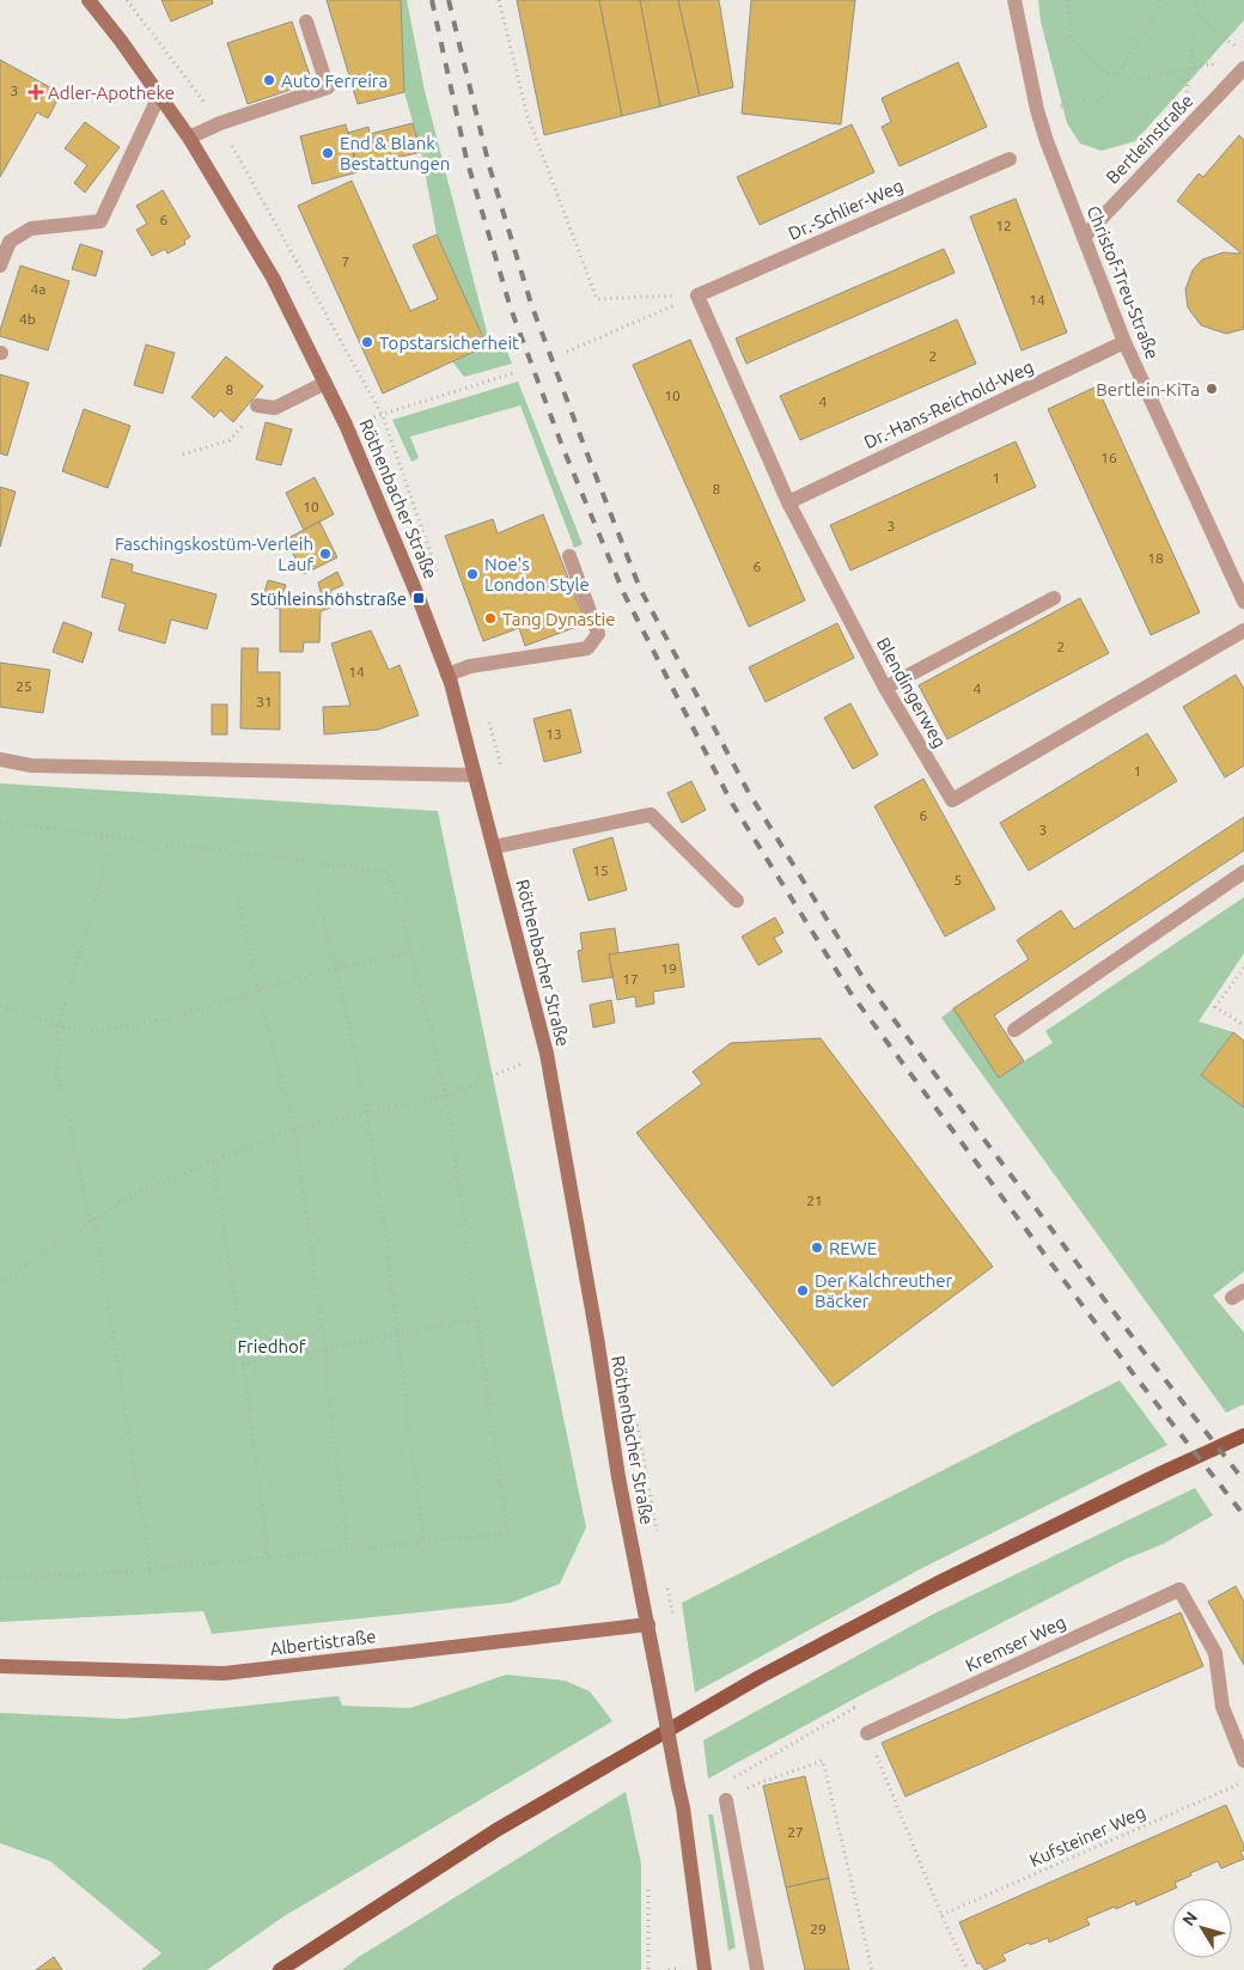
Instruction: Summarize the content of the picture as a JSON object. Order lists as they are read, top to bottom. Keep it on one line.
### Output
{"streets":{"main road":["Röthenbacher Straße","Albertistraße"],"street":["Bertleinstraße","Dr.-Schlier-Weg","Christof-Treu-Straße","Dr.-Hans-Reichold-Weg","Blendingerweg","Kremser Weg"],"path":["Kufsteiner Weg"]},"crossings":[["Bertleinstraße","Christof-Treu-Straße"],["Dr.-Schlier-Weg","Blendingerweg"],["Christof-Treu-Straße","Dr.-Hans-Reichold-Weg"],["Dr.-Hans-Reichold-Weg","Blendingerweg"],["Röthenbacher Straße","Albertistraße"]],"parks":["Friedhof"],"places":{"other":["Auto Ferreira","End & Blank Bestattungen","Topstarsicherheit","Bertlein-KiTa","Faschingskostüm-Verleih Lauf","Noe's London Style","Tang Dynastie","REWE","Der Kalchreuther Bäcker"],"health":["Adler-Apotheke"],"transit":["Stühleinshöhstraße"]},"house_numbers":["3","6","12","7","4a","14","4b","2","8","10","4","16","1","8","10","3","18","6","2","14","25","4","31","13","1","6","3","15","5","19","17","21","27","29"],"north":"top left"}
